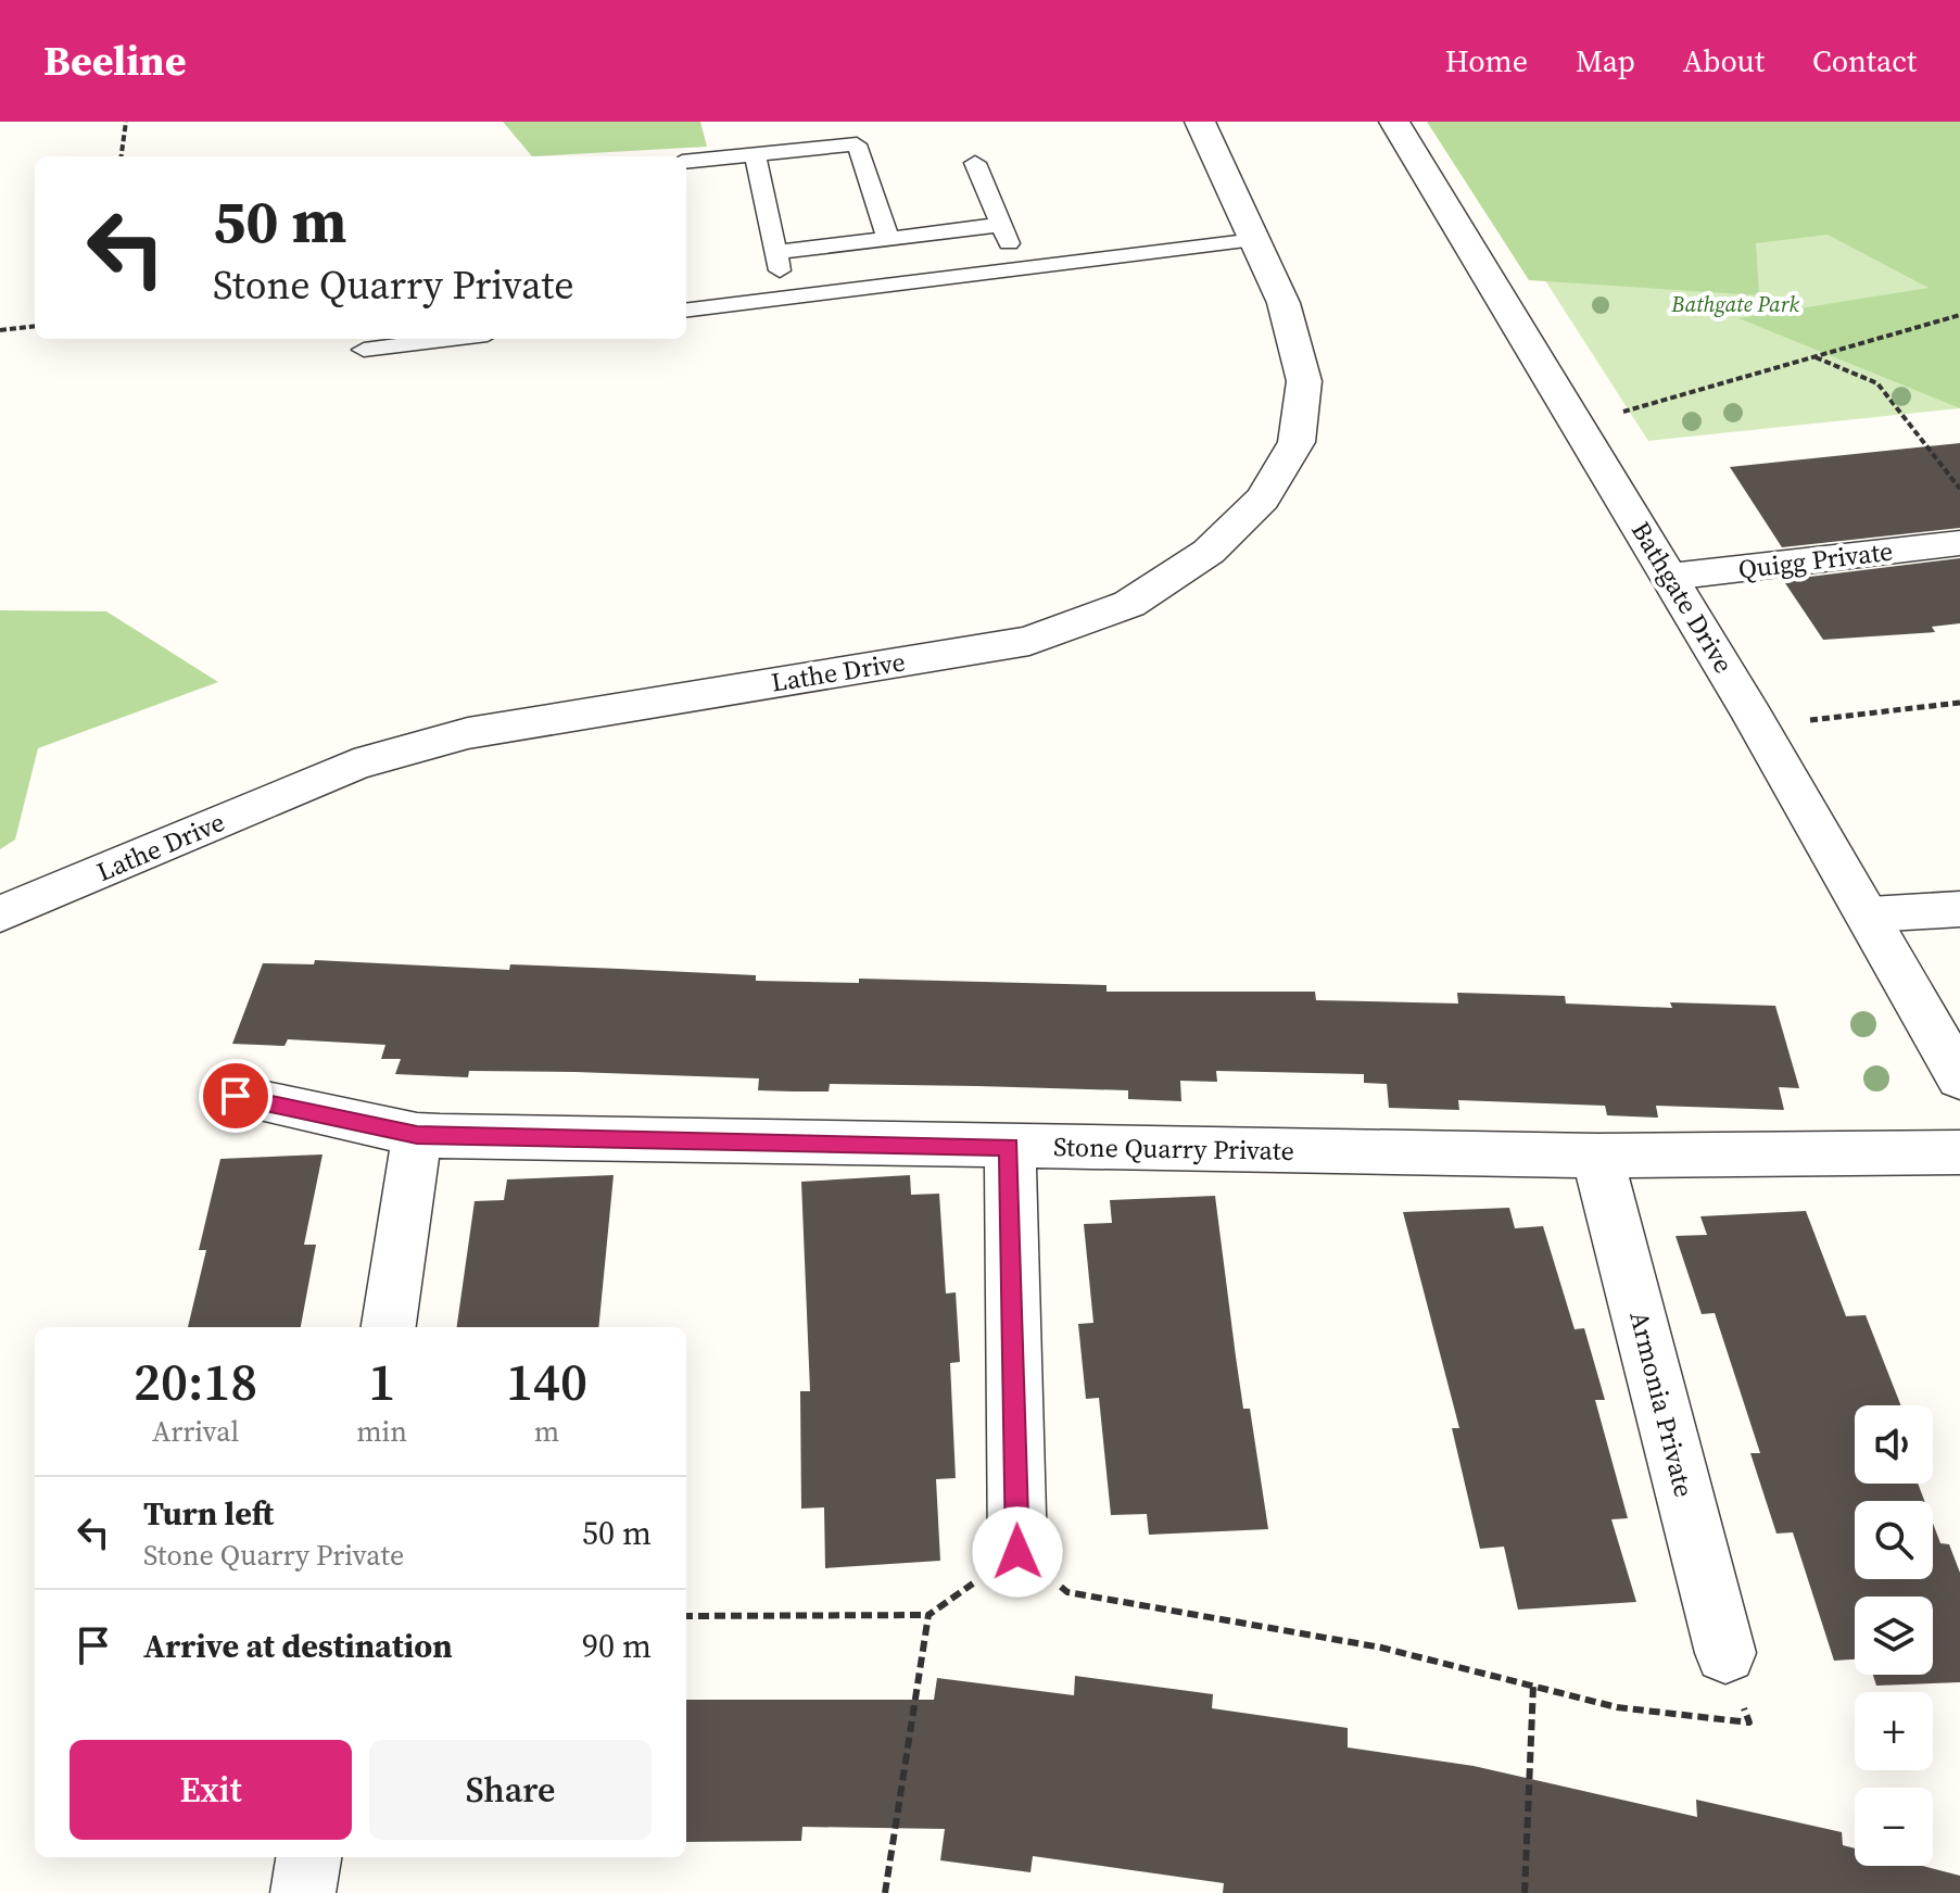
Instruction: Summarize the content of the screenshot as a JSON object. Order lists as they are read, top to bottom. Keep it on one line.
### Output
{"streets":{"street":["Quigg Private","Bathgate Drive","Lathe Drive","Stone Quarry Private","Armonia Private"]},"crossings":[["Quigg Private","Bathgate Drive"],["Stone Quarry Private","Armonia Private"]],"parks":["Bathgate Park"],"page":{"header":"Beeline","nav":["Home","Map","About","Contact"],"turn":["50 m","Stone Quarry Private"],"eta":["20:18","Arrival","1","min","140","m"],"map_buttons":["+","−"],"list":[{"name":"Turn left","note":"Stone Quarry Private","value":"50 m"},{"name":"Arrive at destination","value":"90 m"}],"buttons":["Exit","Share"]}}
